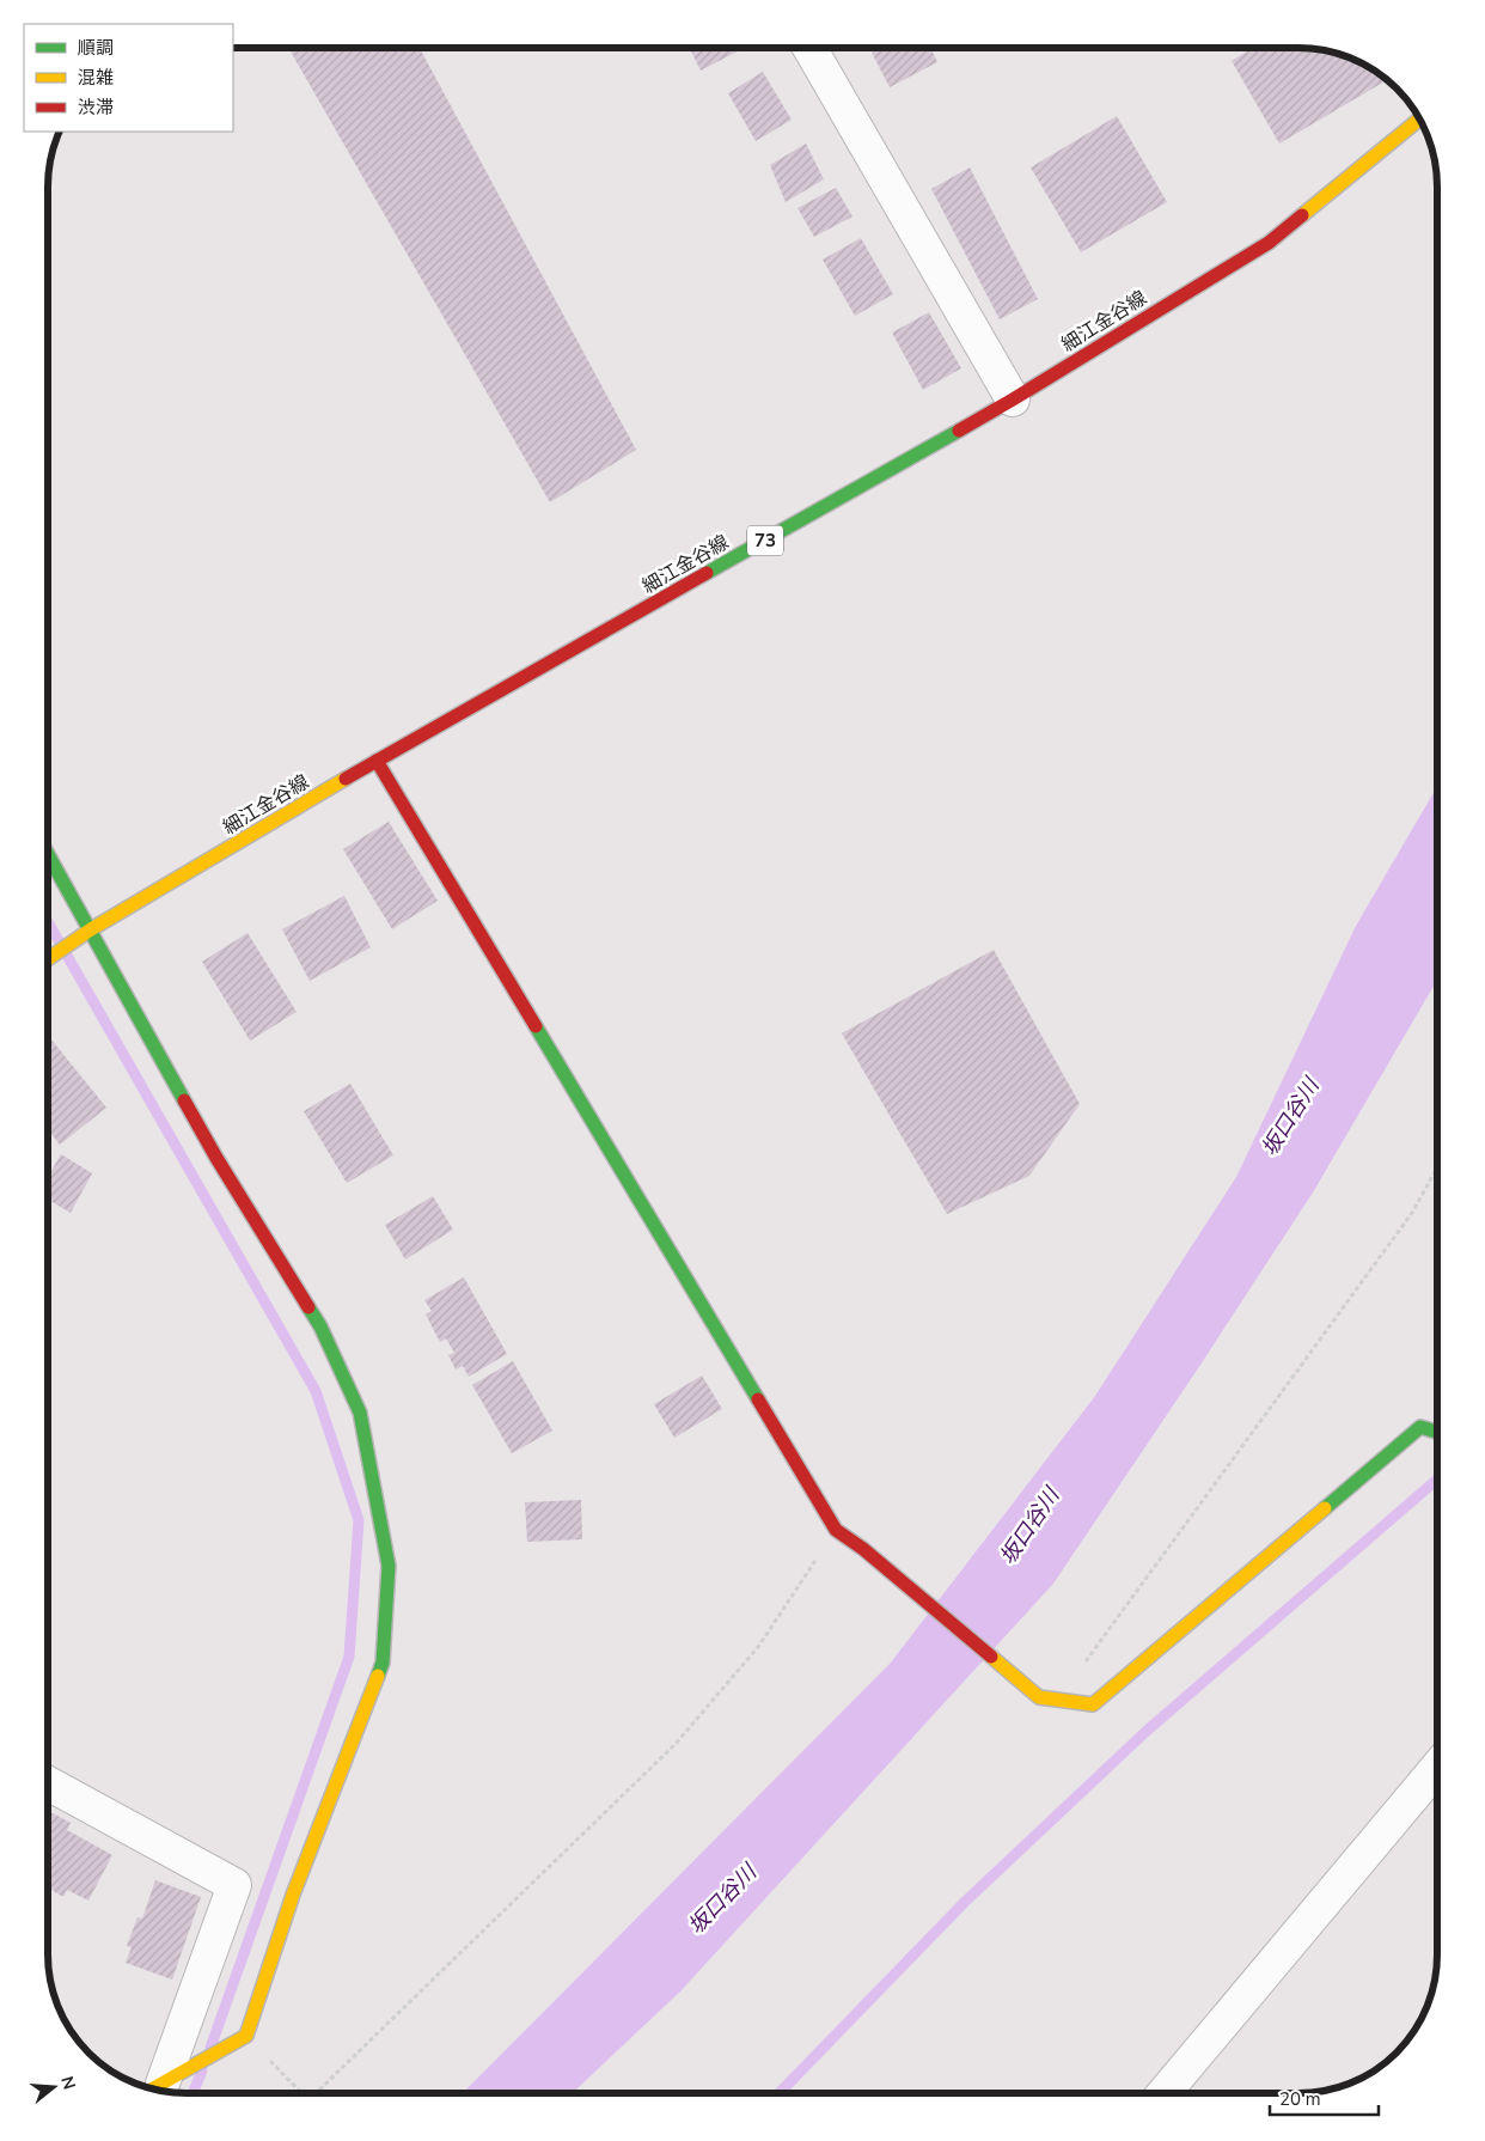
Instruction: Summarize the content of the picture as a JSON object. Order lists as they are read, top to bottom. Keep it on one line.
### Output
{"streets":{"street":["細江金谷線","73"]},"water":["坂口谷川"],"legend":["順調","混雑","渋滞"],"scale_bar":"20 m","north":"right"}
